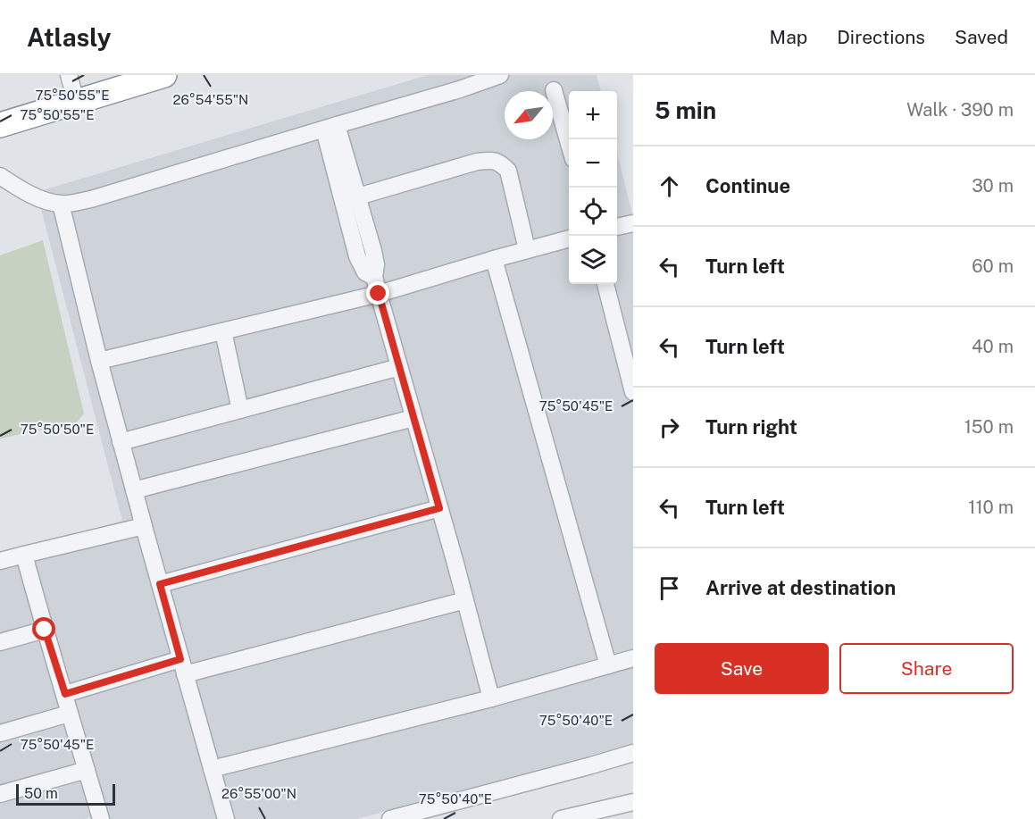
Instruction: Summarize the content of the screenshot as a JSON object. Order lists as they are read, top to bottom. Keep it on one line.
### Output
{"scale_bar":"50 m","north":"bottom left","page":{"header":"Atlasly","nav":["Map","Directions","Saved"],"heading":["5 min","Walk · 390 m"],"map_buttons":["+","−"],"list":[["Continue","30 m"],["Turn left","60 m"],["Turn left","40 m"],["Turn right","150 m"],["Turn left","110 m"],"Arrive at destination"],"buttons":["Save","Share"],"scale":"50 m"},"coordinates":["75°50'55\"E","26°54'55\"N","75°50'45\"E","75°50'50\"E","75°50'40\"E","26°55'00\"N"]}
